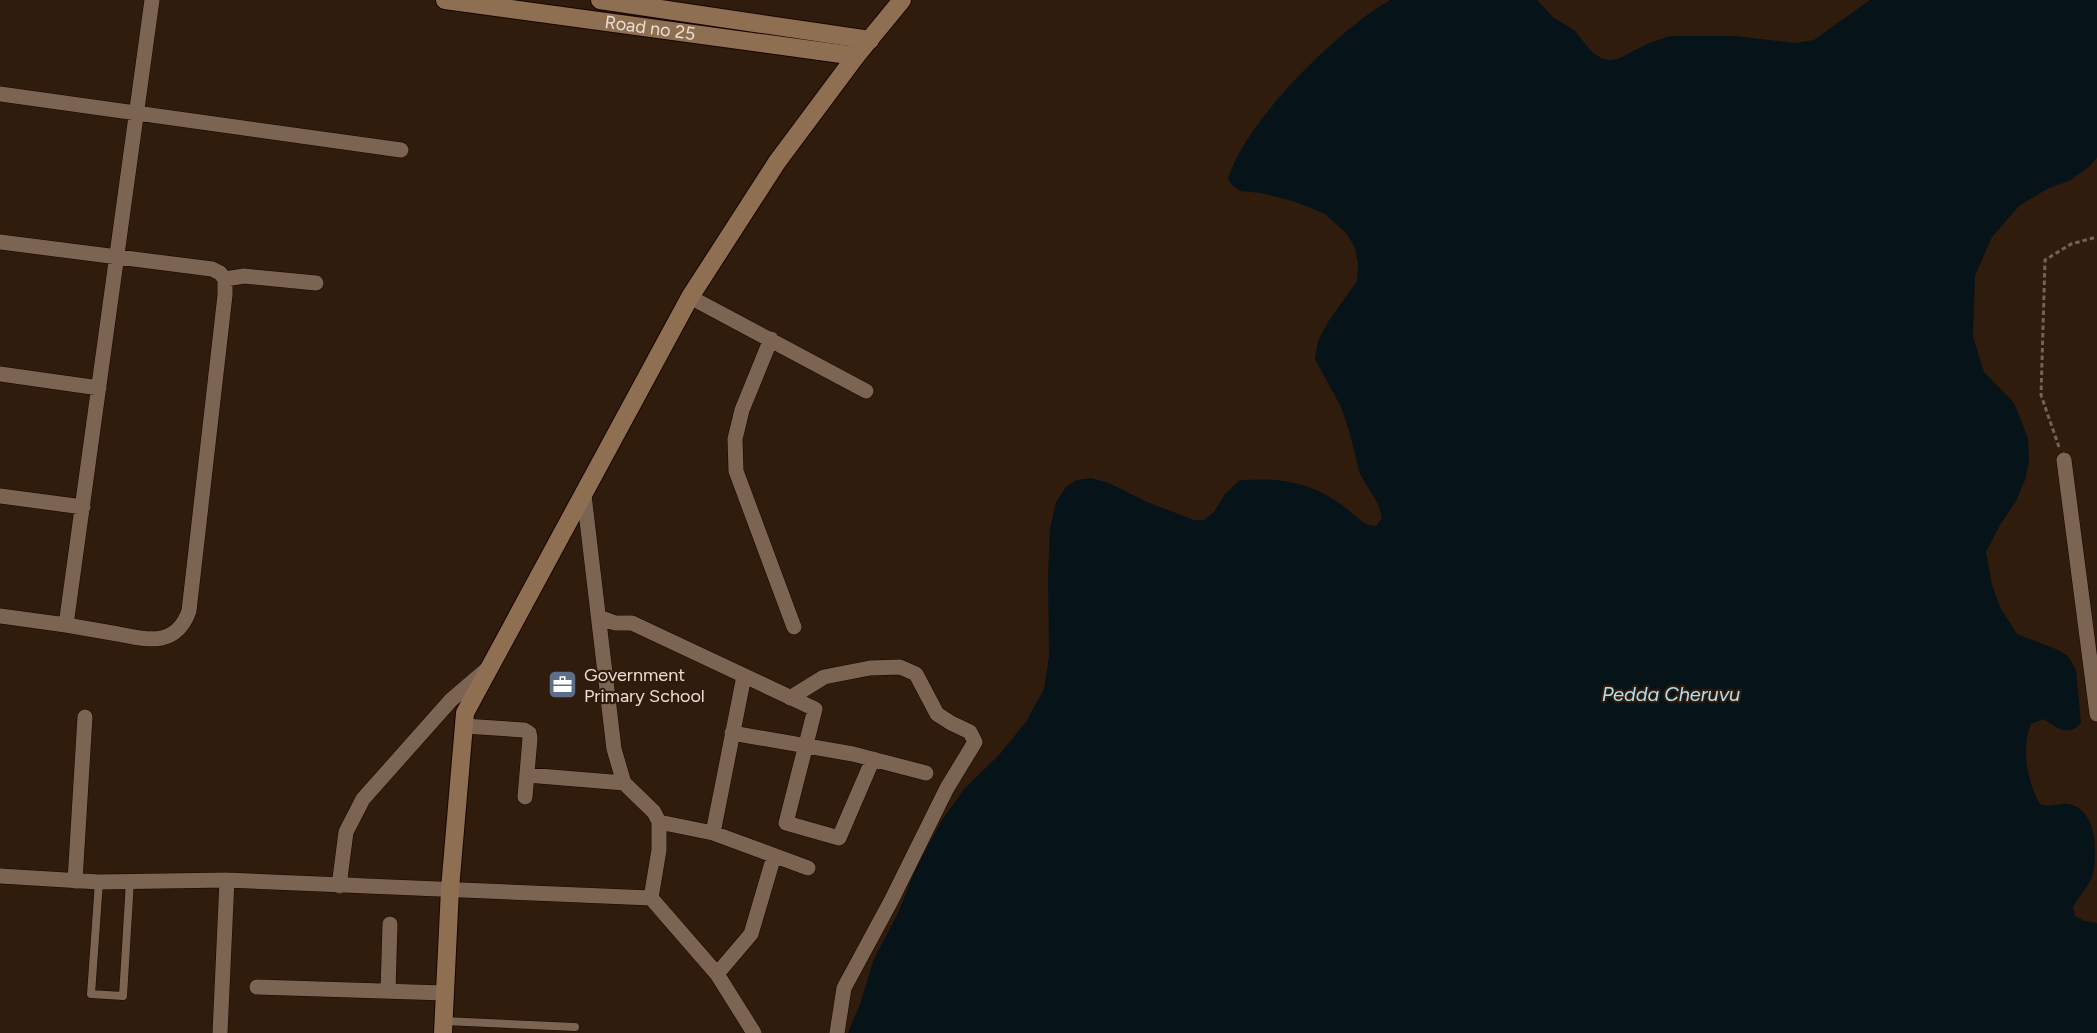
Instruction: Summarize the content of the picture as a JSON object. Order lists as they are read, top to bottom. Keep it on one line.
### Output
{"streets":{"street":["Road no 25"]},"water":["Pedda Cheruvu"],"places":{"office":["Government Primary School"]}}
